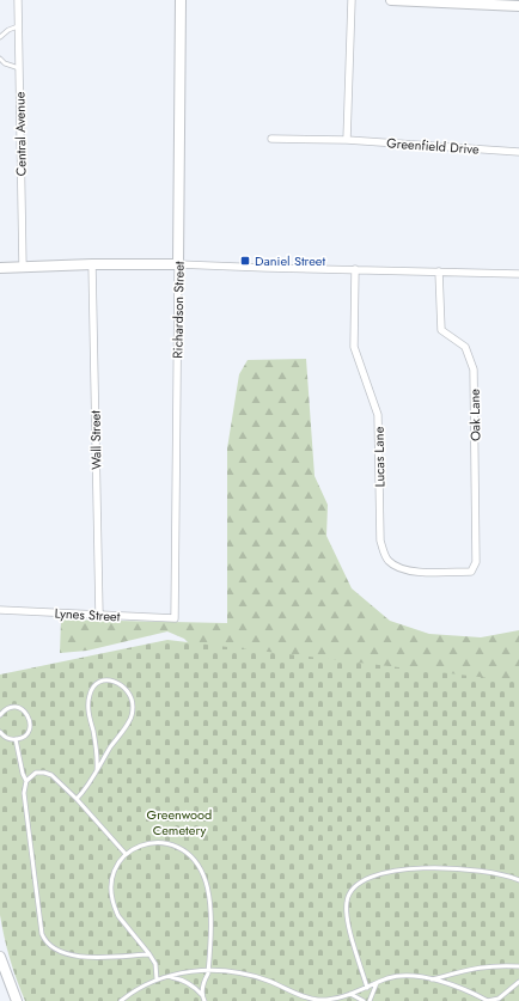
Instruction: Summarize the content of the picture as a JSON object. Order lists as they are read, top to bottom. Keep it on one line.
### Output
{"streets":{"street":["Central Avenue","Greenfield Drive","Richardson Street","Oak Lane","Wall Street","Lucas Lane","Lynes Street"]},"crossings":[["Richardson Street","Lynes Street"],["Oak Lane","Lucas Lane"],["Wall Street","Lynes Street"]],"parks":["Greenwood Cemetery"],"places":{"transit":["Daniel Street"]}}
